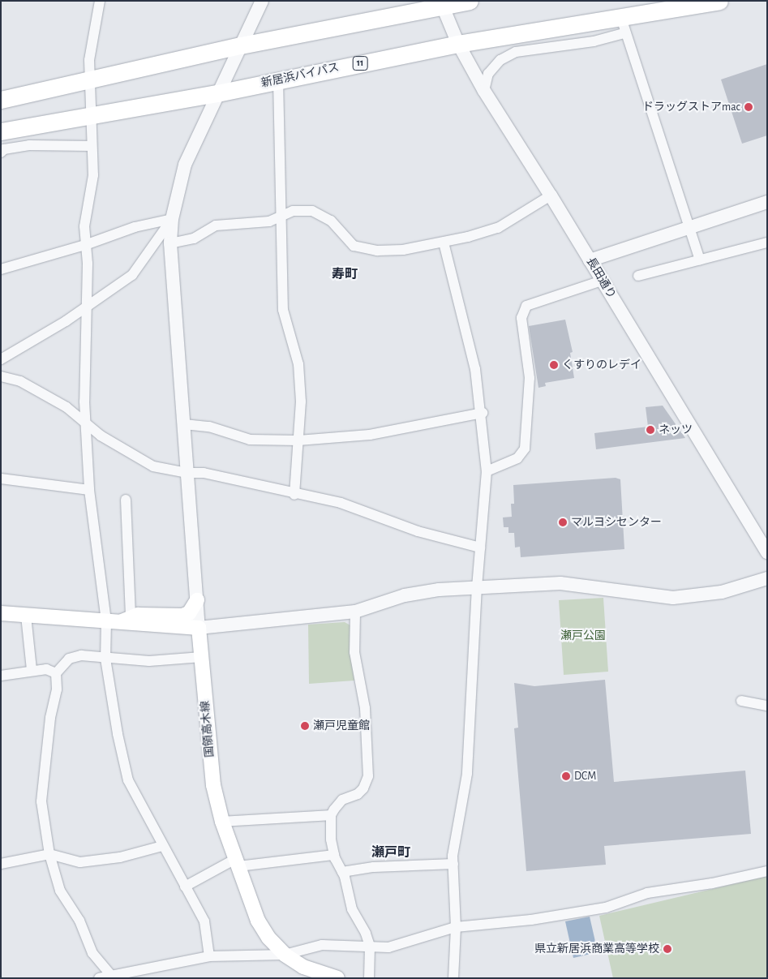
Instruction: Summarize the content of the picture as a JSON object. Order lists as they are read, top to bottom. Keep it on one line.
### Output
{"streets":{"highway":["11","新居浜バイパス"],"main road":["国領高木線"],"street":["長田通り"]},"crossings":[["新居浜バイパス","長田通り"]],"districts":["寿町","瀬戸町"],"parks":["瀬戸公園"],"places":["ドラッグストアmac","くすりのレデイ","ネッツ","マルヨシセンター","瀬戸児童館","DCM","県立新居浜商業高等学校"]}
